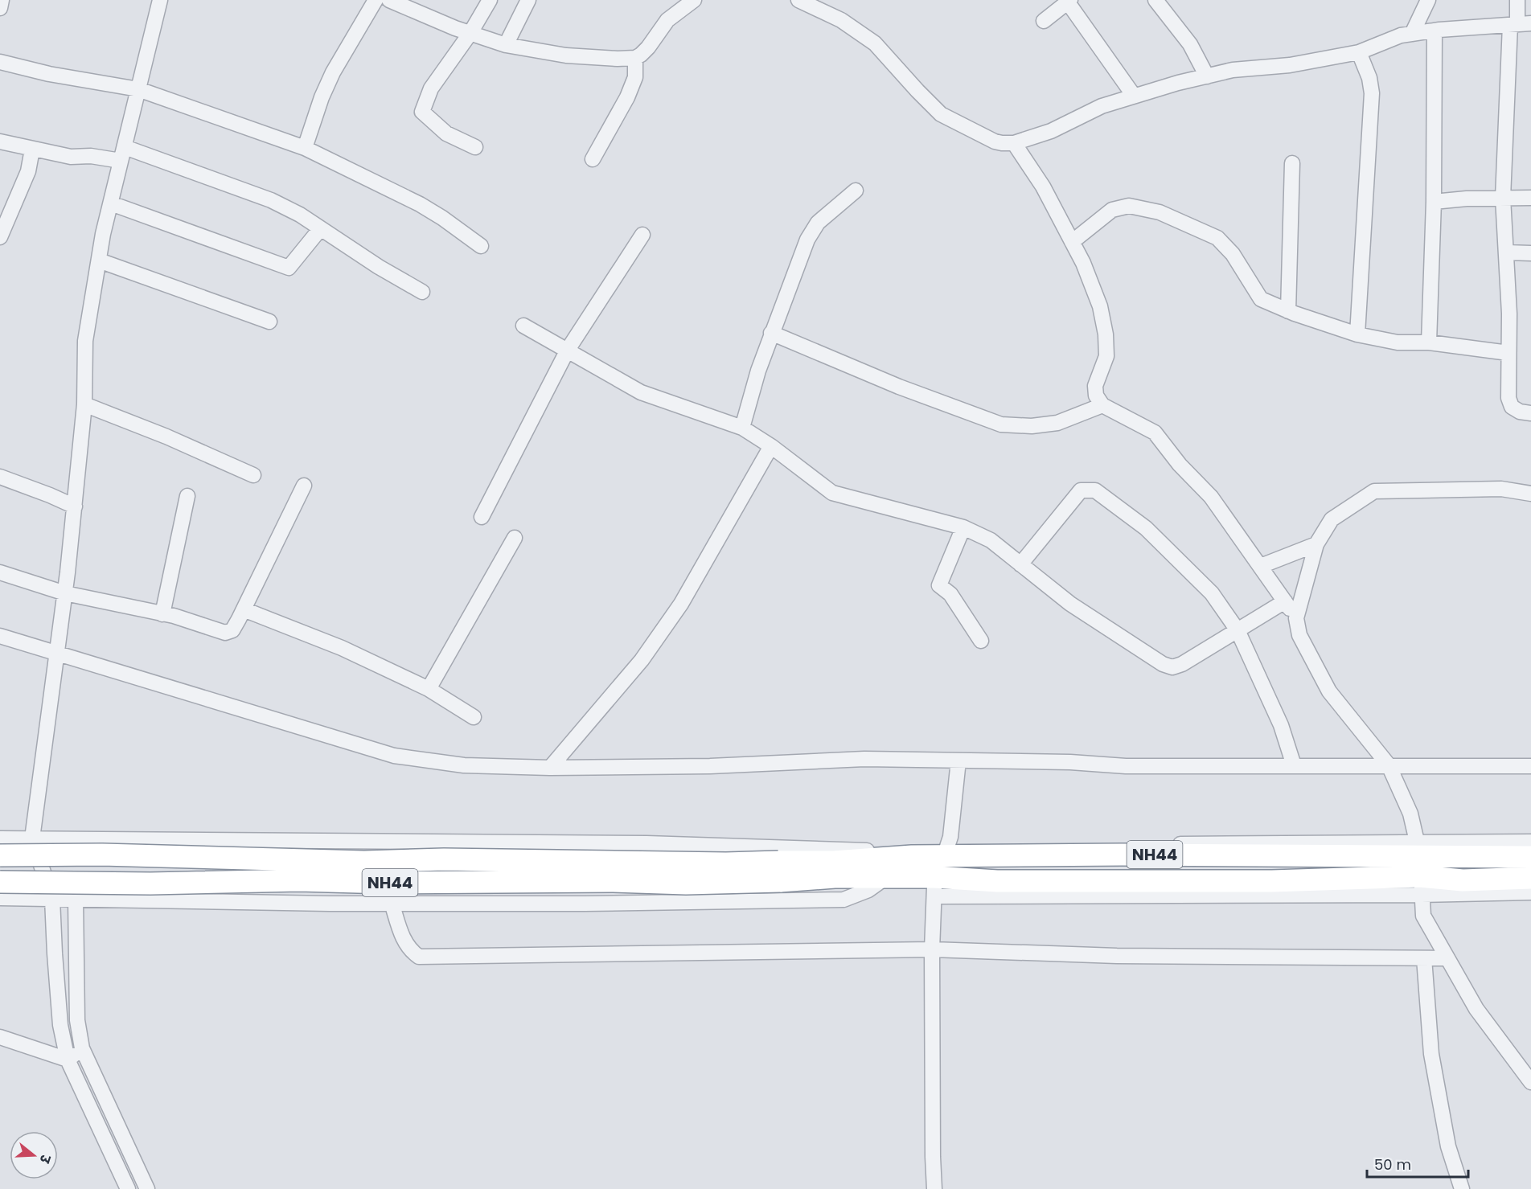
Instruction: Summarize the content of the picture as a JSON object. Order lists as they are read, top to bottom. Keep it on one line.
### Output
{"streets":{"highway":["NH44"]},"scale_bar":"50 m","north":"right"}
